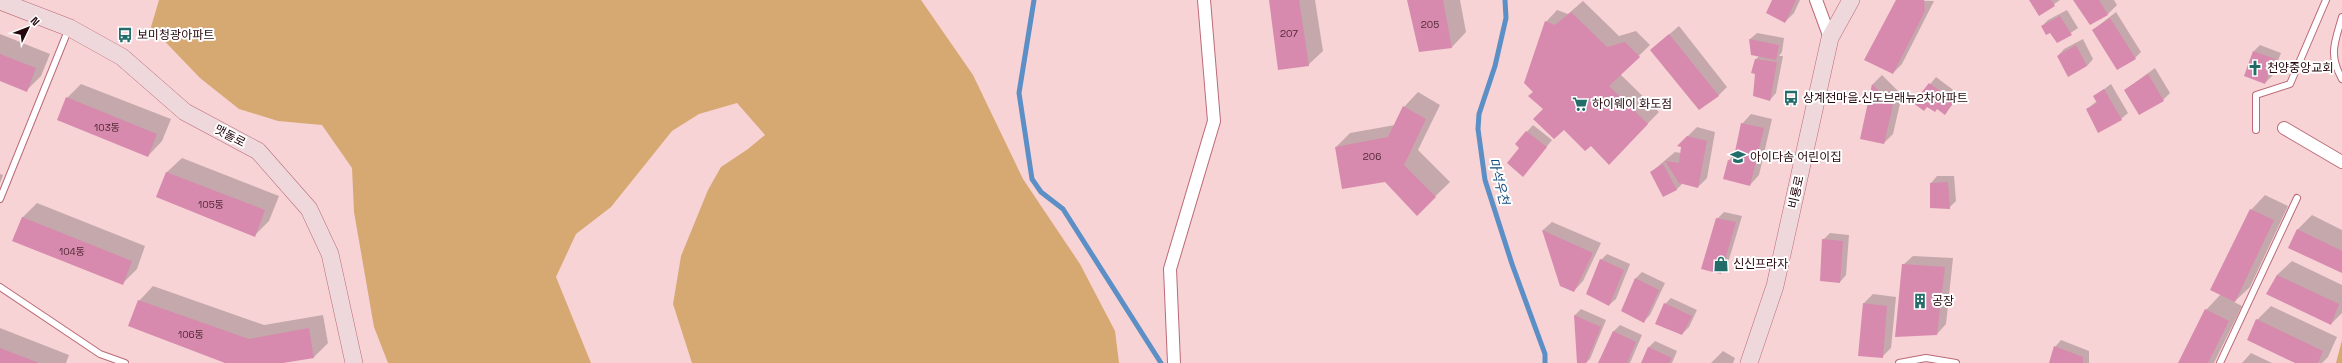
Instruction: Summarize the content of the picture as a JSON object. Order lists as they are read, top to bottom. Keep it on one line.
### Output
{"streets":{"street":["맷돌로","비룡로"]},"water":["마석우천"],"places":{"bus stop":["보미청광아파트","상계전마을.신도브래뉴2차아파트"],"church":["천양중앙교회"],"supermarket":["하이웨이 화도점"],"school or university":["아이다솜 어린이집"],"shop":["신신프라자"],"building":["공장"]},"house_numbers":["205","207","103동","206","105동","104동","106동"],"north":"top right"}
